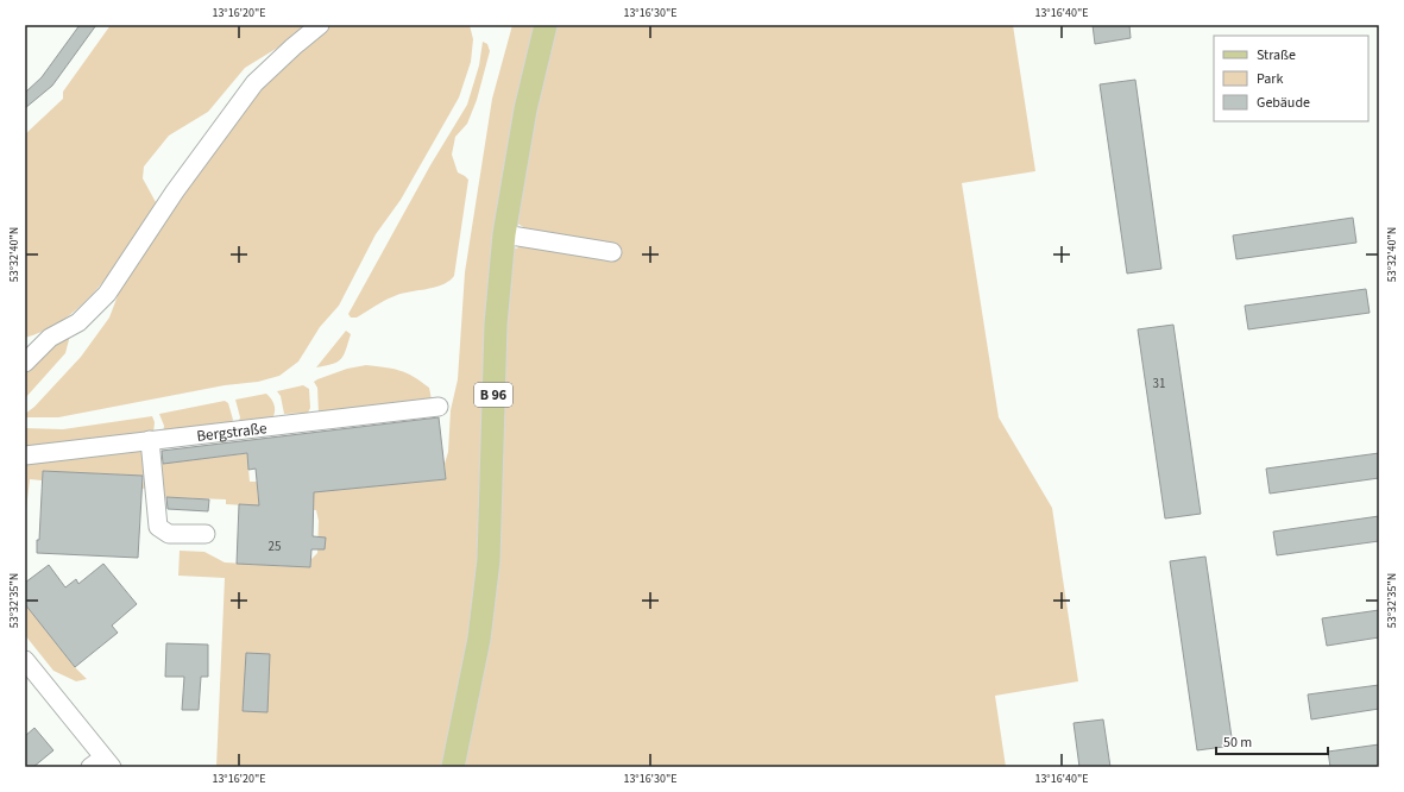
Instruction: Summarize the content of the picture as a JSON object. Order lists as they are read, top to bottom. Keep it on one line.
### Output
{"streets":{"main road":["B 96"],"street":["Bergstraße"]},"house_numbers":["31","25"],"legend":["Straße","Park","Gebäude"],"scale_bar":"50 m","coordinates":["13°16'20\"E","13°16'30\"E","13°16'40\"E","53°32'40\"N","53°32'35\"N"]}
